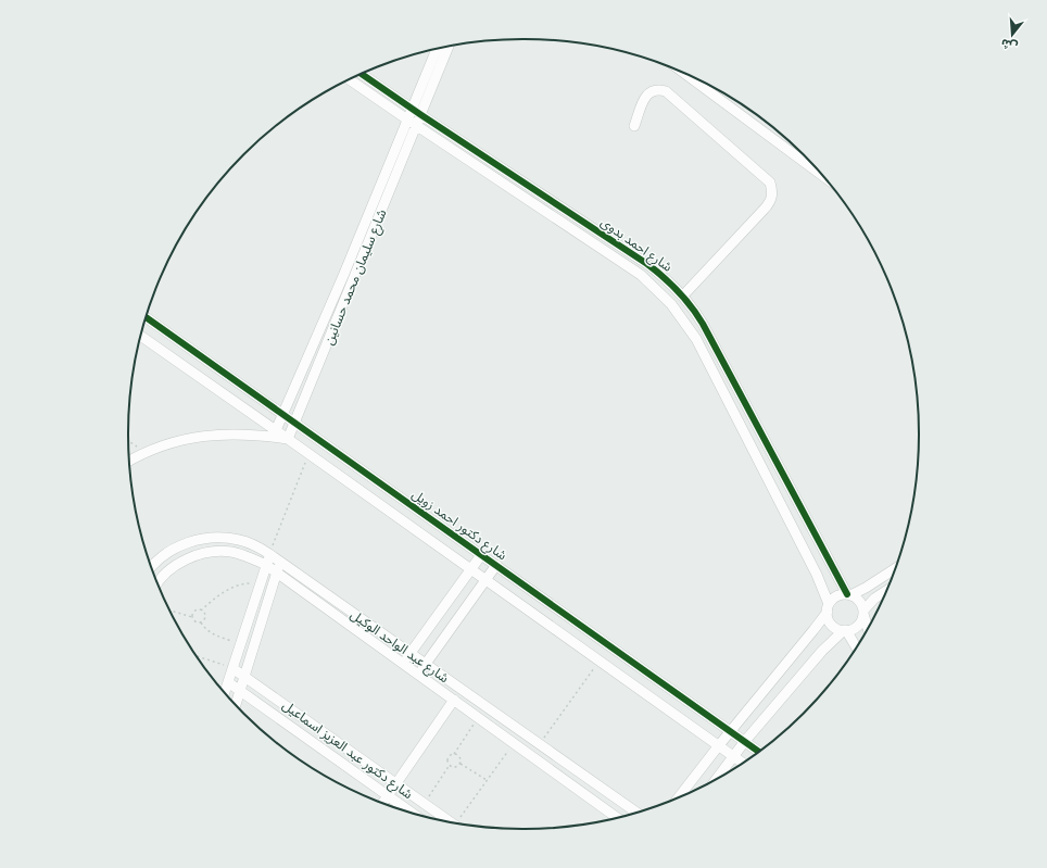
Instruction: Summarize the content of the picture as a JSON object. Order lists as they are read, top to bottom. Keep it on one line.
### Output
{"streets":{"street":["شارع احمد بدوى","شارع سليمان محمد حسانين","شارع دكتور احمد زويل","شارع عبد الواحد الوكيل","شارع دكتور عبد العزيز اسماعيل"]},"crossings":[["شارع احمد بدوى","شارع سليمان محمد حسانين"],["شارع سليمان محمد حسانين","شارع دكتور احمد زويل"]],"north":"bottom"}
